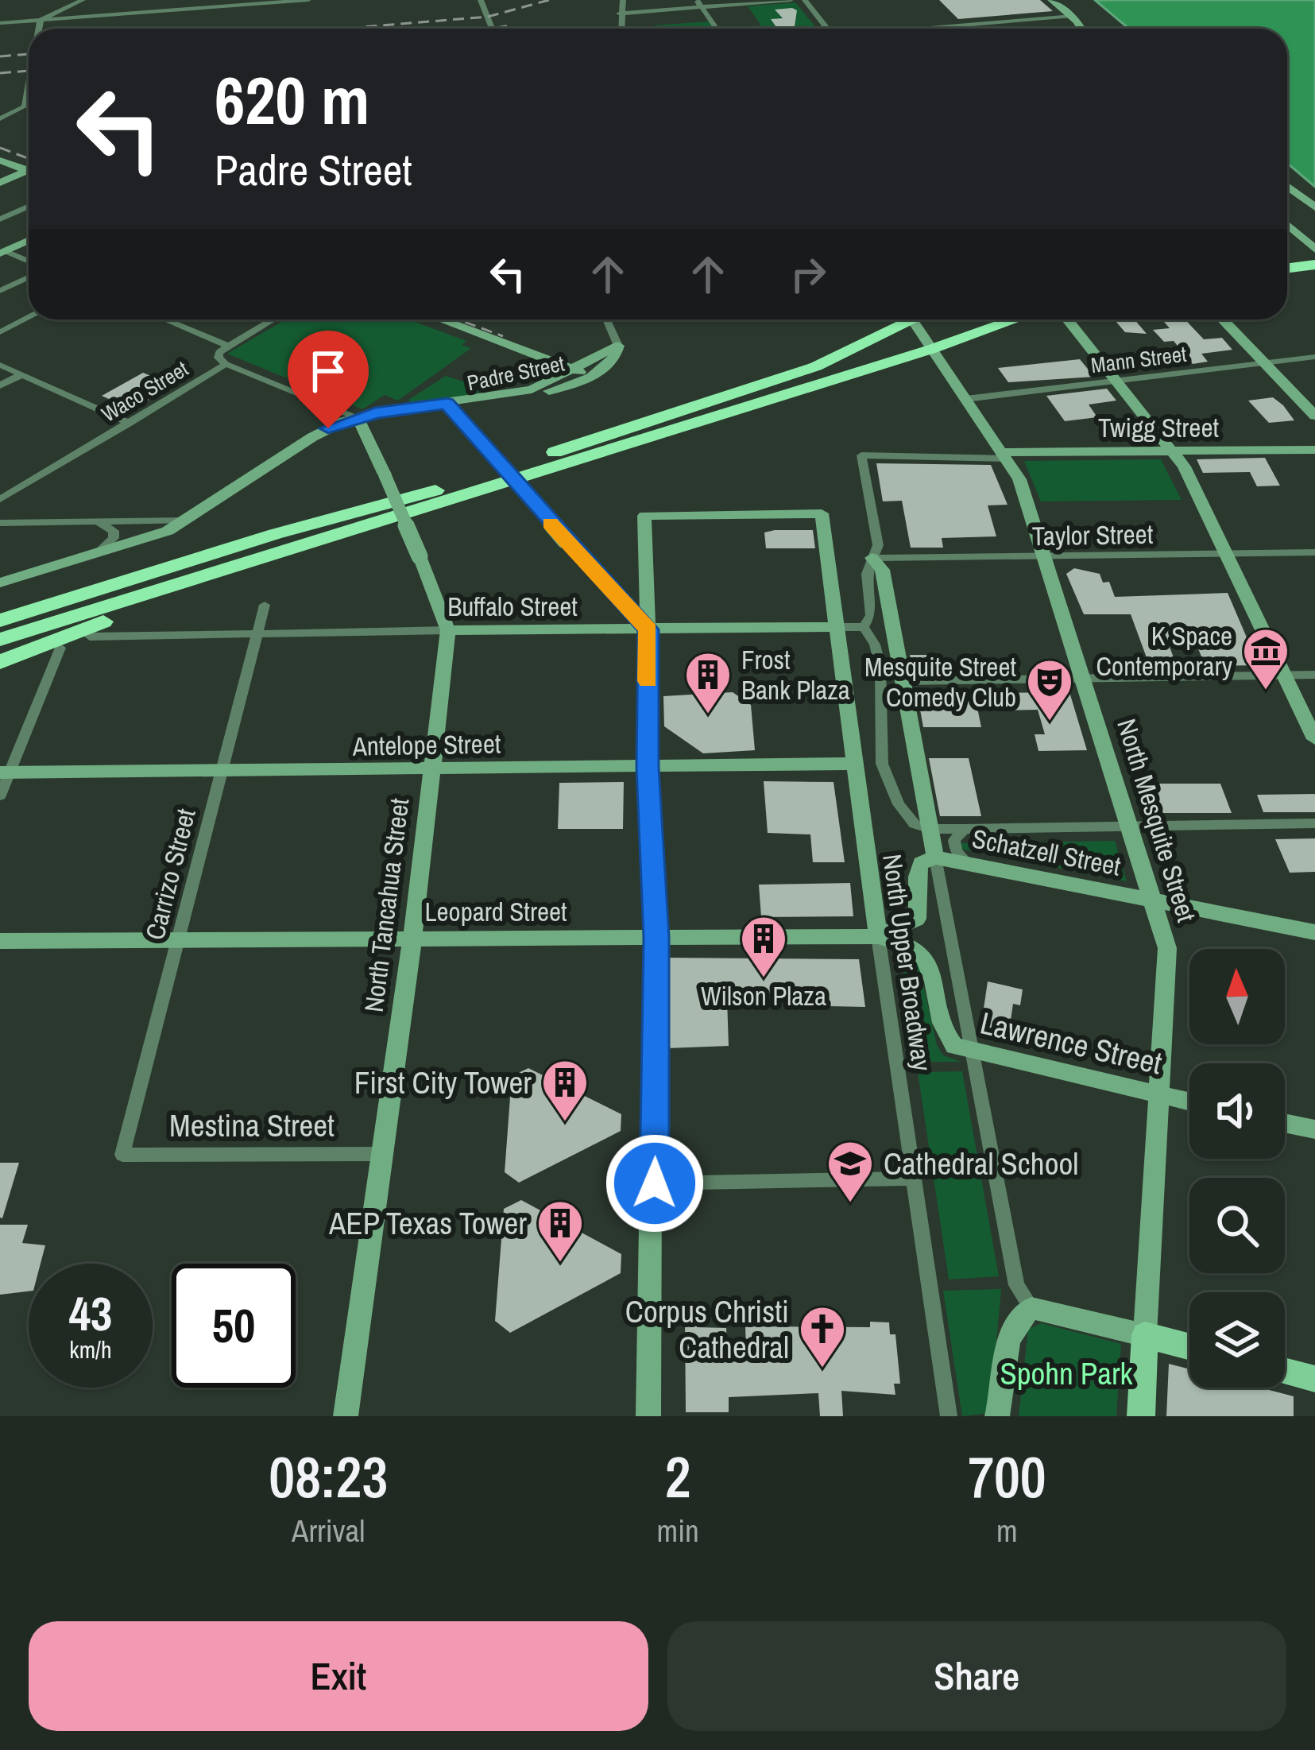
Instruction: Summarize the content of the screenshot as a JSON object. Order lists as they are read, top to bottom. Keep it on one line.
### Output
{"streets":{"main road":["Padre Street","Twigg Street","Buffalo Street","Antelope Street","North Mesquite Street","Schatzell Street","North Tancahua Street","Leopard Street","North Upper Broadway","Lawrence Street"],"street":["Mann Street","Waco Street","Taylor Street","Carrizo Street","Mestina Street"]},"crossings":[["Mann Street","North Mesquite Street"],["Padre Street","North Tancahua Street"],["Twigg Street","Taylor Street"],["Twigg Street","North Mesquite Street"],["Taylor Street","North Mesquite Street"],["Buffalo Street","Carrizo Street"],["Buffalo Street","North Tancahua Street"],["Buffalo Street","North Upper Broadway"],["Antelope Street","Carrizo Street"],["Antelope Street","North Tancahua Street"],["Antelope Street","North Upper Broadway"],["North Mesquite Street","Schatzell Street"],["North Mesquite Street","Lawrence Street"],["Carrizo Street","Leopard Street"],["Carrizo Street","Mestina Street"],["North Tancahua Street","Leopard Street"],["North Tancahua Street","Mestina Street"],["Leopard Street","North Upper Broadway"],["Leopard Street","Lawrence Street"],["North Upper Broadway","Lawrence Street"]],"parks":["Spohn Park"],"places":{"museum":["K Space Contemporary"],"building":["Frost Bank Plaza","Wilson Plaza","First City Tower","AEP Texas Tower"],"theatre":["Mesquite Street Comedy Club"],"school or university":["Cathedral School"],"church":["Corpus Christi Cathedral"]},"north":"top","page":{"turn":["620 m","Padre Street"],"speed":"43 km/h","limit":"50","eta":["08:23","Arrival","2","min","700","m"],"buttons":["Exit","Share"]}}
